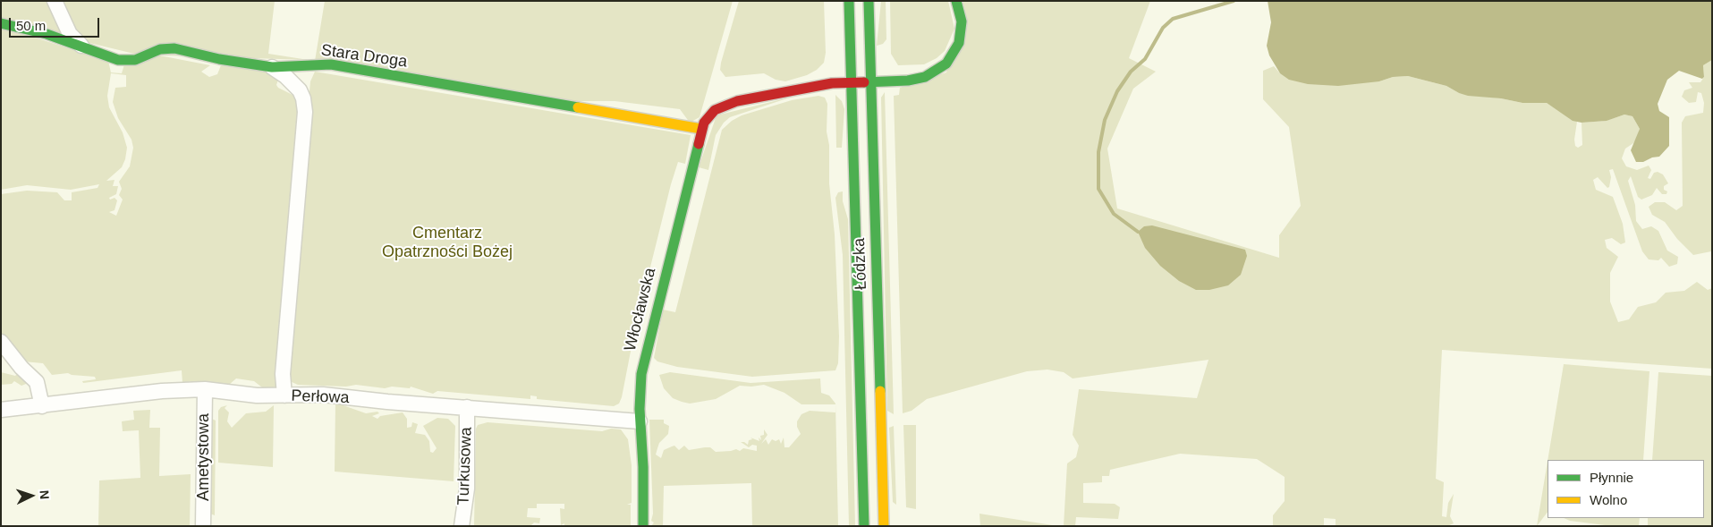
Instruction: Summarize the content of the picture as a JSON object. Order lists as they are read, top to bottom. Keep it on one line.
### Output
{"streets":{"street":["Stara Droga","Łódzka","Włocławska","Perłowa","Ametystowa","Turkusowa"]},"crossings":[["Stara Droga","Włocławska"],["Łódzka","Włocławska"],["Włocławska","Perłowa"],["Perłowa","Ametystowa"],["Perłowa","Turkusowa"]],"parks":["Cmentarz Opatrzności Bożej"],"legend":["Płynnie","Wolno"],"scale_bar":"50 m","north":"right"}
